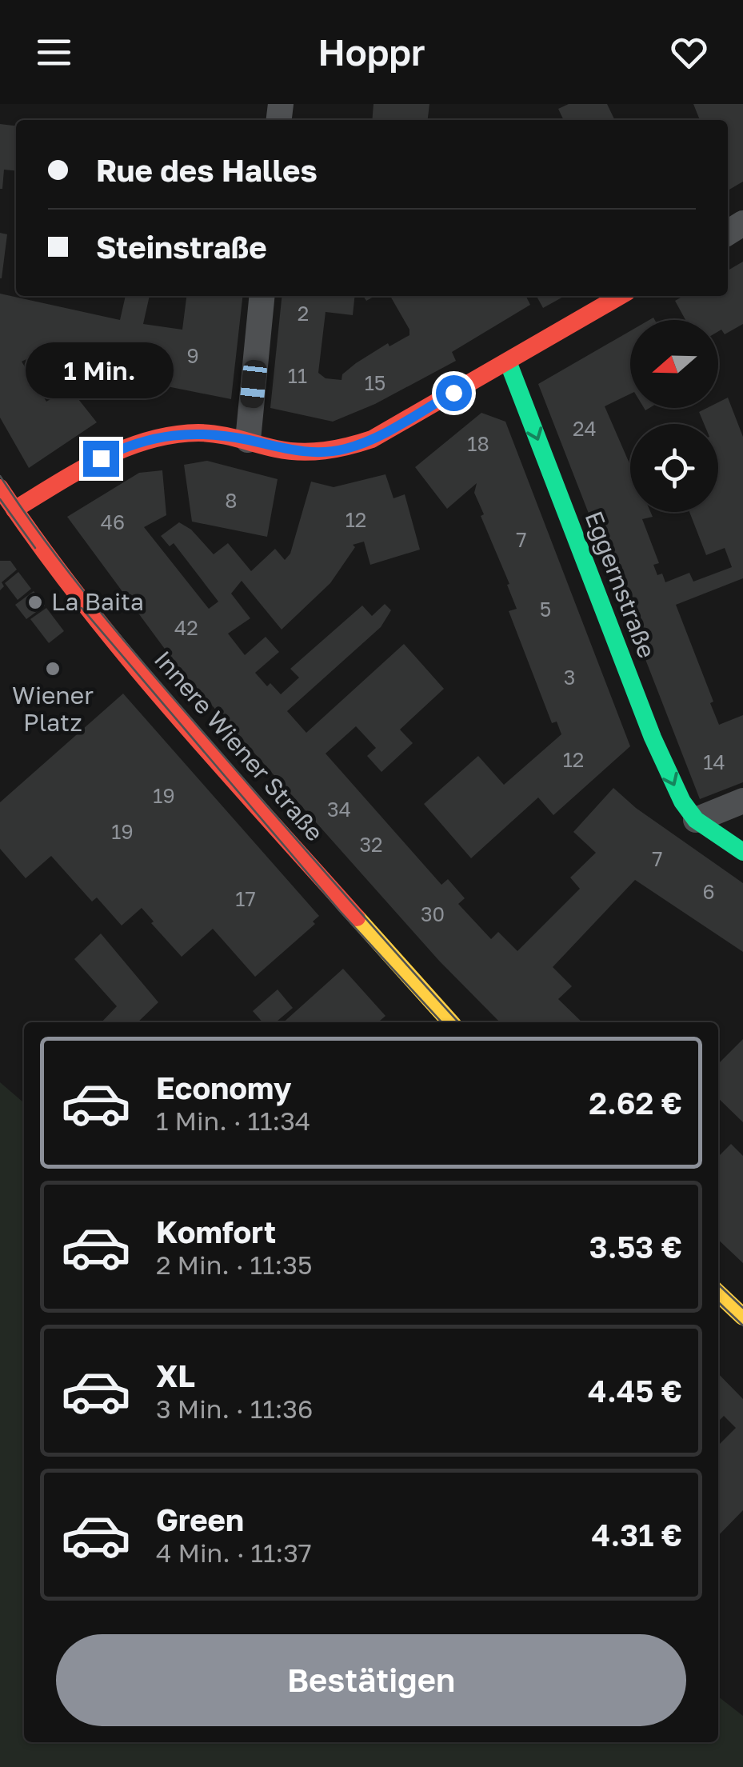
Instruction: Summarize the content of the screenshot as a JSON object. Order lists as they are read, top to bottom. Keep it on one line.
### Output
{"streets":{"street":["Eggernstraße","Innere Wiener Straße"]},"one_way":["Eggernstraße"],"places":["La Baita","Wiener Platz"],"house_numbers":["2","9","11","15","24","18","8","12","46","7","5","42","3","12","14","19","34","19","32","7","6","17","30"],"north":"left","page":{"header":"Hoppr","banner":["Rue des Halles","Steinstraße"],"bubble":"1 Min.","list":[{"name":"Economy","note":"1 Min. · 11:34","value":"2.62 €"},{"name":"Komfort","note":"2 Min. · 11:35","value":"3.53 €"},{"name":"XL","note":"3 Min. · 11:36","value":"4.45 €"},{"name":"Green","note":"4 Min. · 11:37","value":"4.31 €"}],"buttons":"Bestätigen"}}
